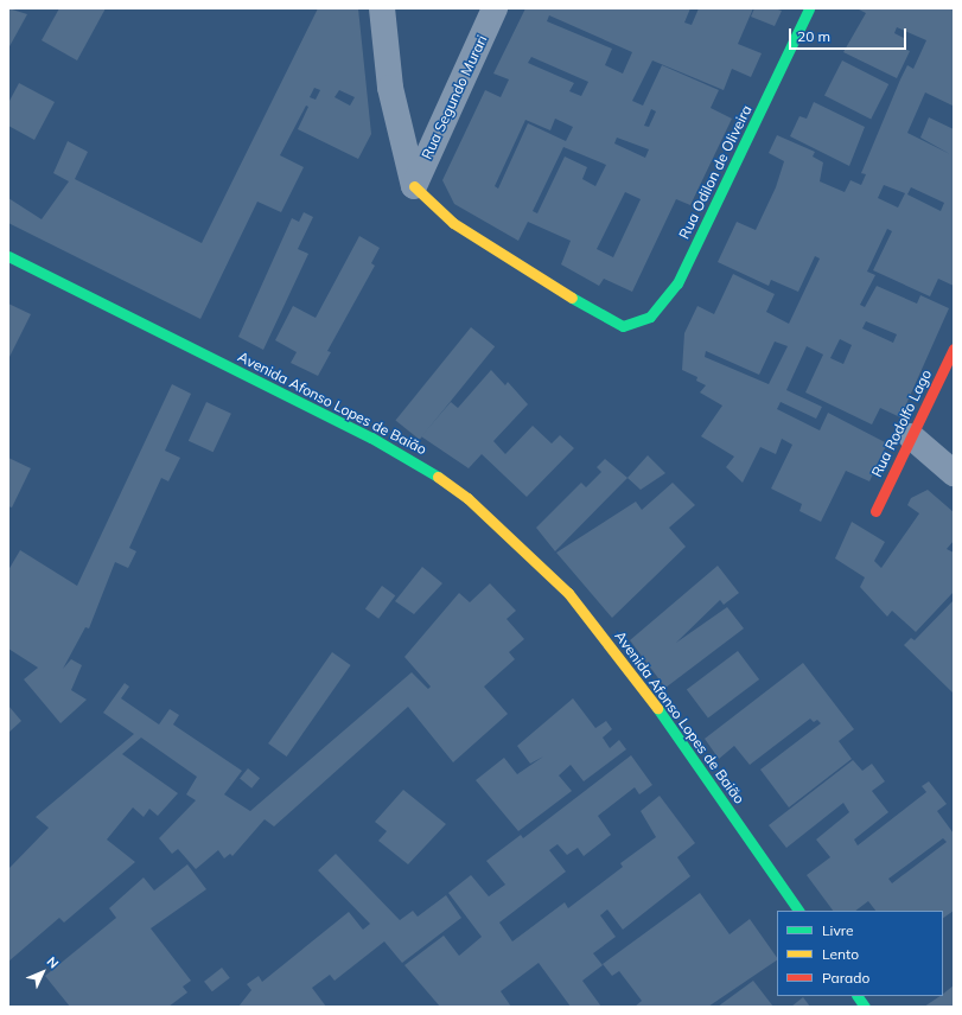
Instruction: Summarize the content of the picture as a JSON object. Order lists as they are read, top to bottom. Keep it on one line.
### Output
{"streets":{"street":["Rua Segundo Murari","Rua Odilon de Oliveira","Avenida Afonso Lopes de Baião","Rua Rodolfo Lago"]},"crossings":[["Rua Segundo Murari","Rua Odilon de Oliveira"]],"legend":["Livre","Lento","Parado"],"scale_bar":"20 m","north":"top right"}
